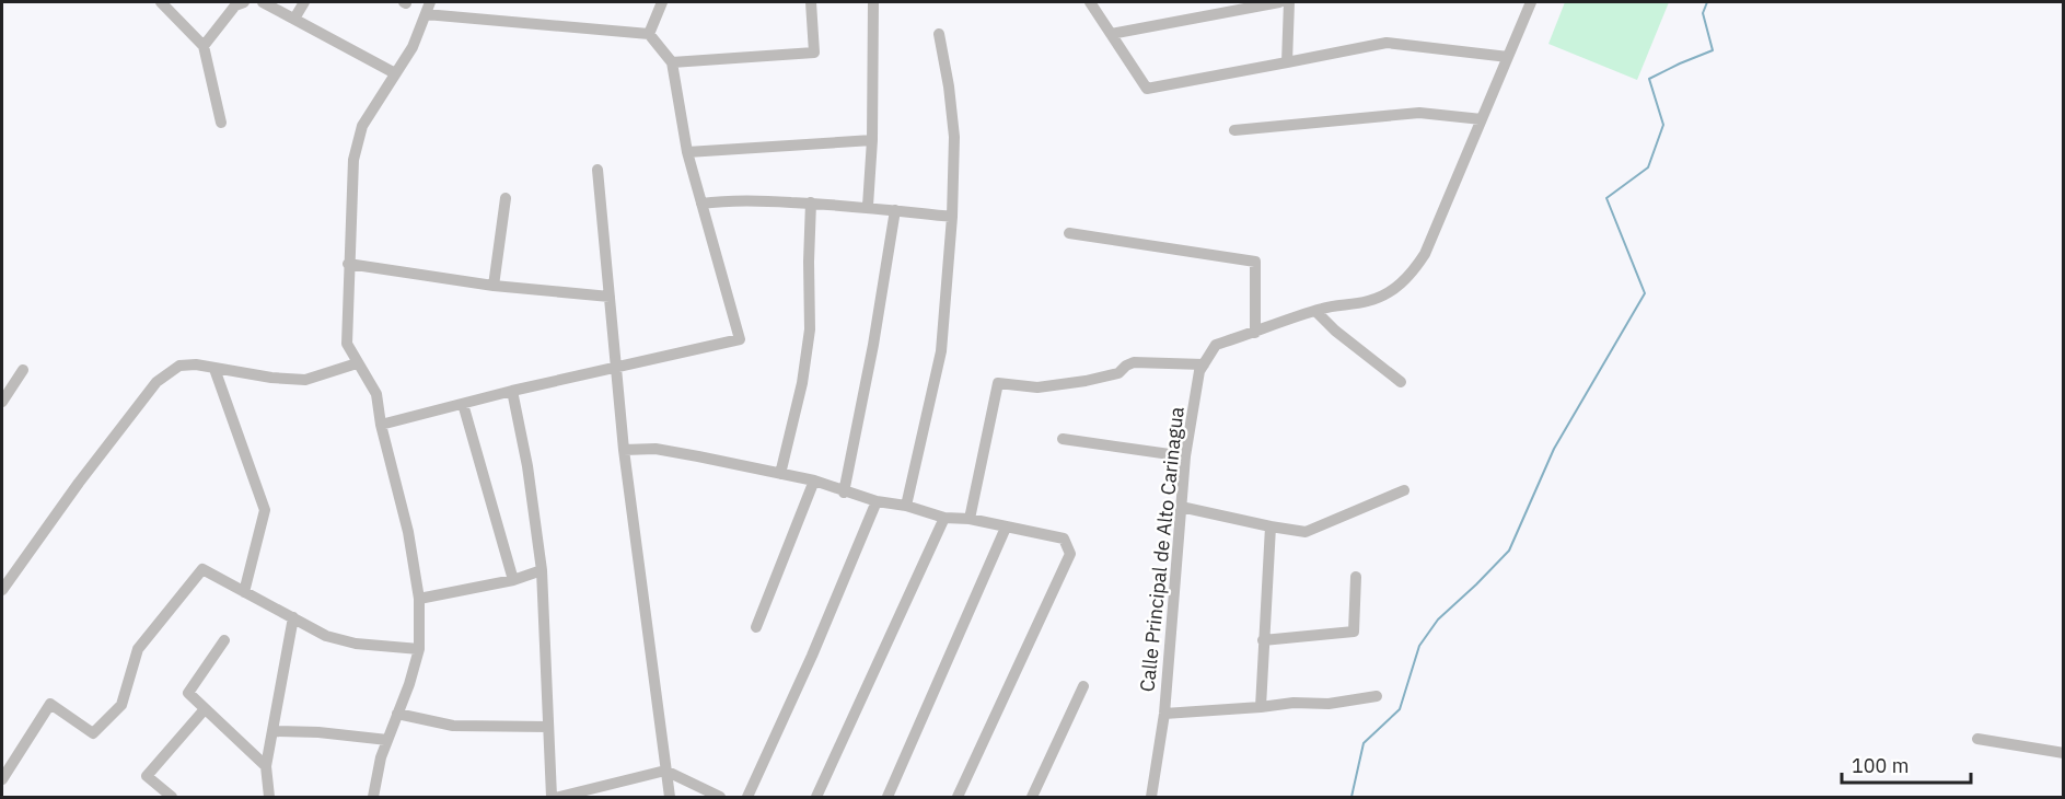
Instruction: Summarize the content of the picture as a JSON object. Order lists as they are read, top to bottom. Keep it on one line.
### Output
{"streets":{"street":["Calle Principal de Alto Carinagua"]},"scale_bar":"100 m"}
